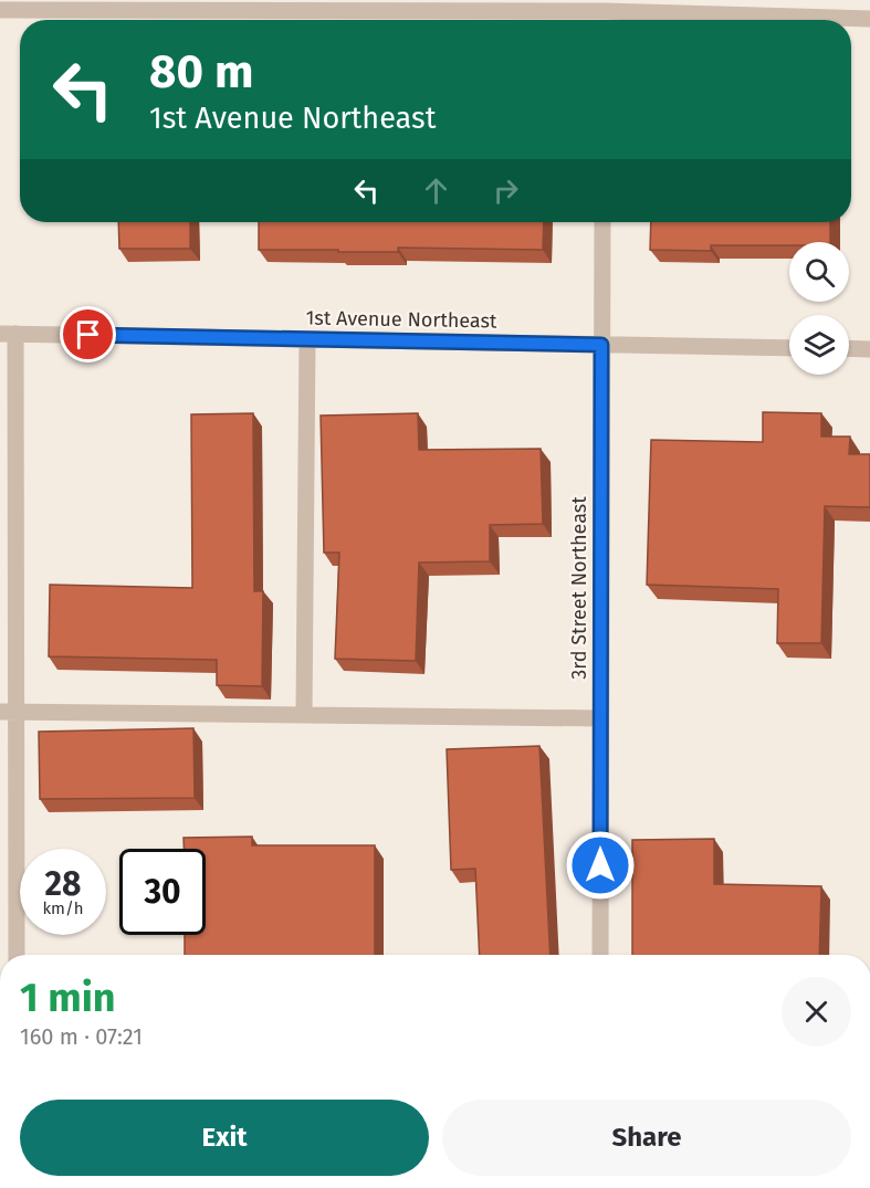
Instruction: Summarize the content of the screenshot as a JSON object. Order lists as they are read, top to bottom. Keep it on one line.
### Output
{"streets":{"street":["1st Avenue Northeast","3rd Street Northeast"]},"crossings":[["1st Avenue Northeast","3rd Street Northeast"]],"page":{"turn":["80 m","1st Avenue Northeast"],"speed":"28 km/h","limit":"30","heading":["1 min","160 m · 07:21"],"buttons":["Exit","Share"]}}
